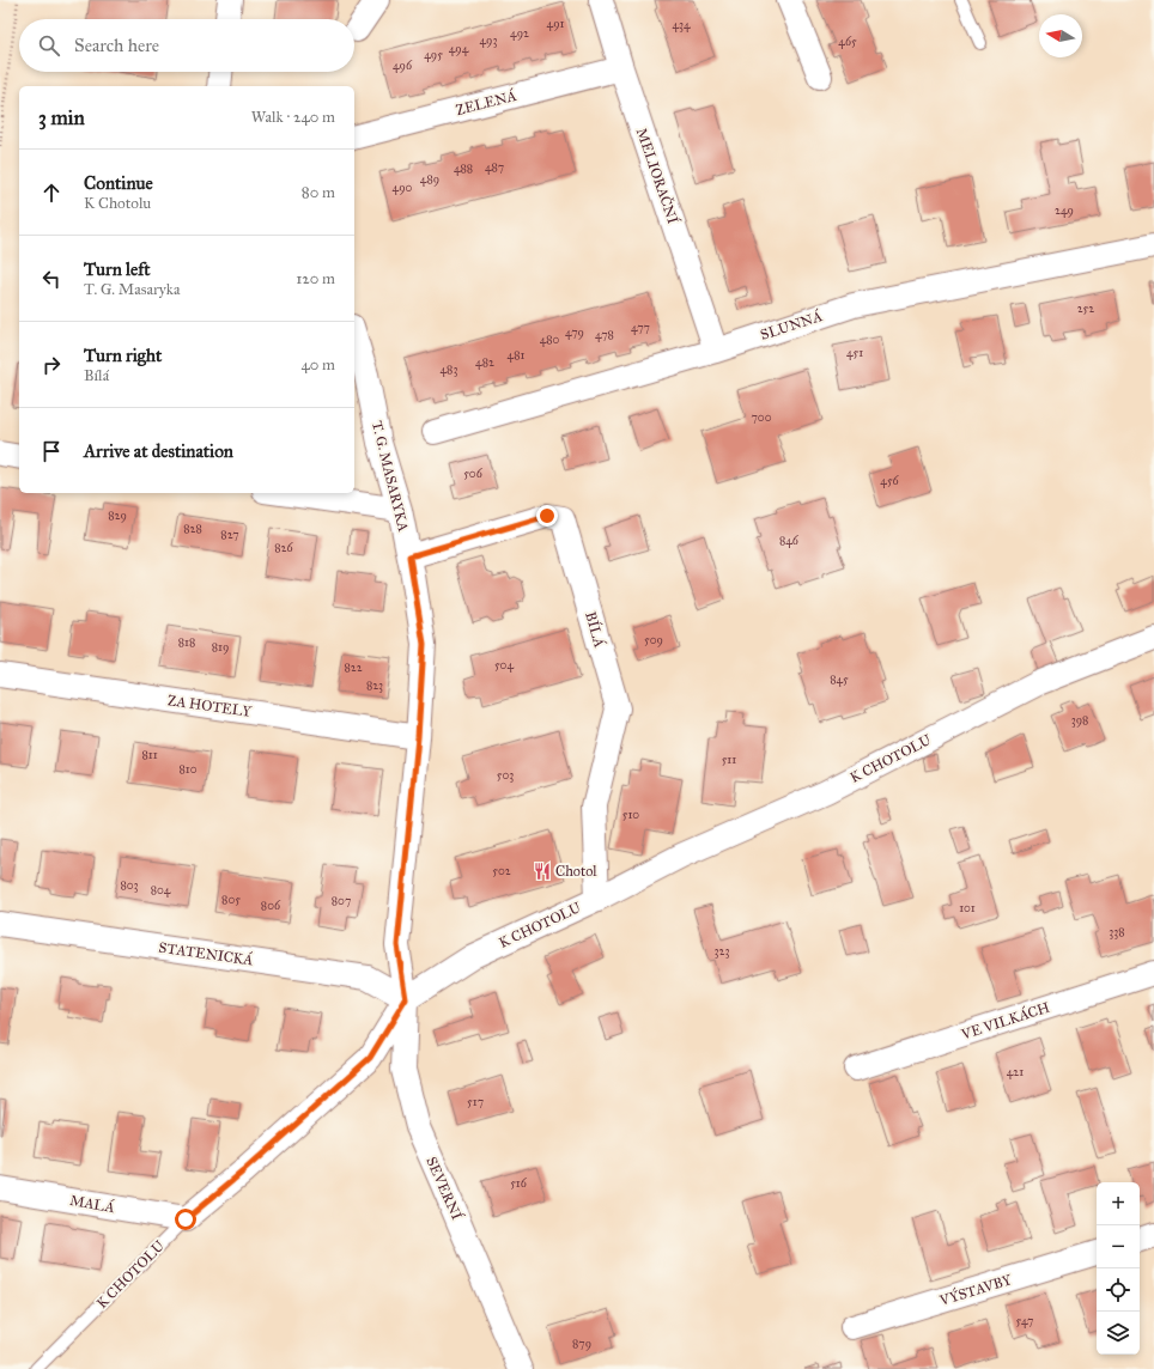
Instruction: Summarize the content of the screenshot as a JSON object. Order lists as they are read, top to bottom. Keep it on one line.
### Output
{"streets":{"street":["ZELENÁ","MELIORAČNÍ","SLUNNÁ","T. G. MASARYKA","BÍLÁ","ZA HOTELY","K CHOTOLU","STATENICKÁ","VE VILKÁCH","SEVERNÍ","MALÁ","VÝSTAVBY"]},"crossings":[["ZELENÁ","MELIORAČNÍ"],["MELIORAČNÍ","SLUNNÁ"],["T. G. MASARYKA","BÍLÁ"],["T. G. MASARYKA","ZA HOTELY"],["T. G. MASARYKA","K CHOTOLU"],["T. G. MASARYKA","STATENICKÁ"],["T. G. MASARYKA","SEVERNÍ"],["BÍLÁ","K CHOTOLU"],["K CHOTOLU","STATENICKÁ"],["K CHOTOLU","SEVERNÍ"],["K CHOTOLU","MALÁ"],["STATENICKÁ","SEVERNÍ"]],"places":{"restaurant":["Chotol"]},"house_numbers":["491","434","492","493","465","494","495","496","487","488","489","490","249","252","477","479","478","480","451","481","482","483","700","506","456","829","828","827","846","826","509","818","819","504","822","845","823","398","811","511","810","503","510","502","803","804","805","807","806","101","338","323","421","517","516","547","879"],"north":"left","page":{"search":"Search here","heading":["3 min","Walk · 240 m"],"list":[["Continue","K Chotolu","80 m"],["Turn left","T. G. Masaryka","120 m"],["Turn right","Bílá","40 m"],"Arrive at destination"],"map_buttons":["+","−"]}}
